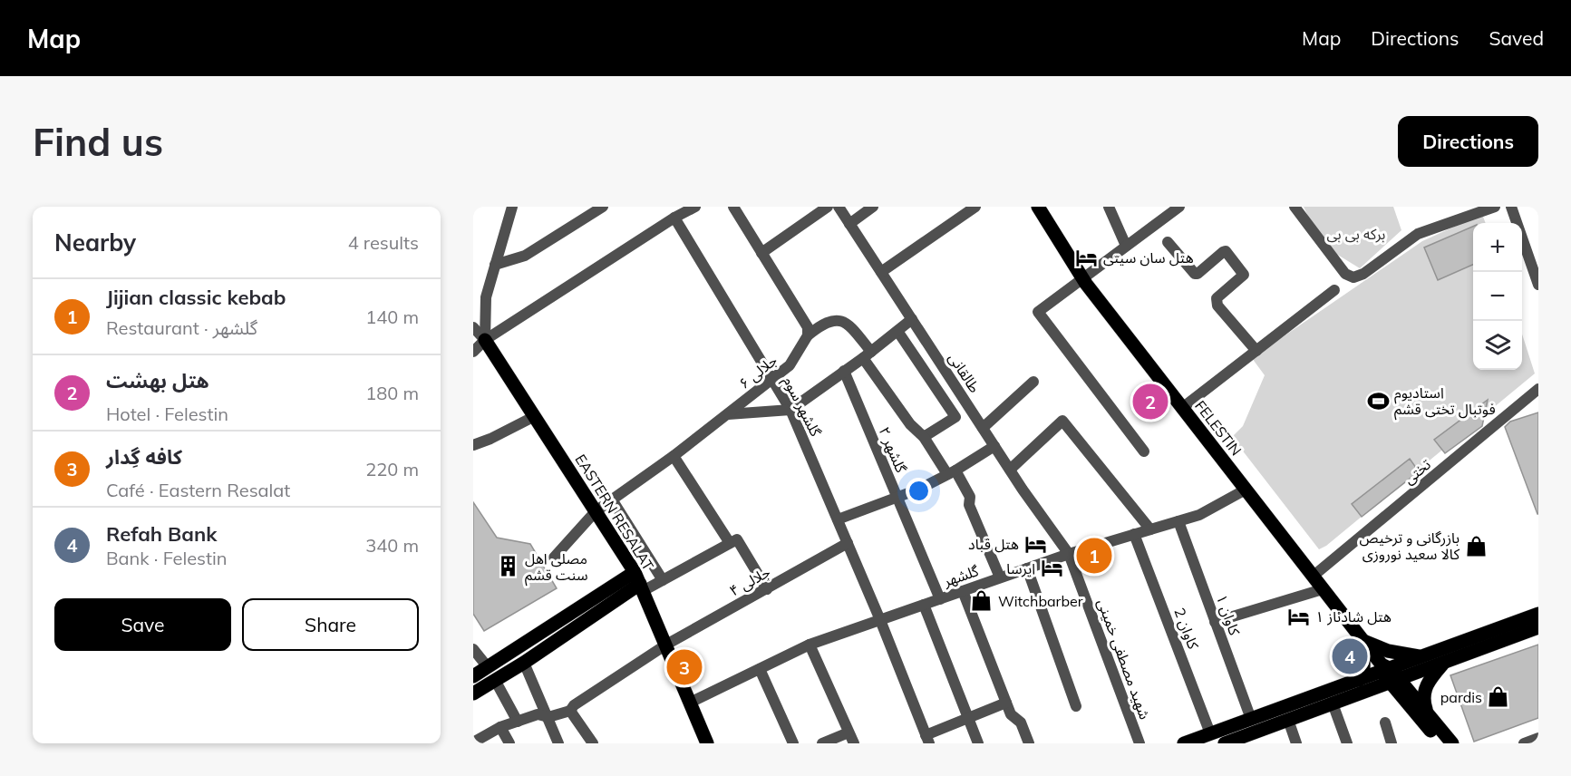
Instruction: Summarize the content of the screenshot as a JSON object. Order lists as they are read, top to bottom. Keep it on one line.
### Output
{"streets":{"main road":["FELESTIN","EASTERN RESALAT"],"street":["جلالی ۶","طالقانی","گلشهر سوم","گلشهر ۲","تختی","گلشهر","جلالی ۴","کاوان ۱","کاوان 2","شهید مصطفی خمینی"]},"crossings":[["جلالی ۶","گلشهر سوم"],["جلالی ۶","EASTERN RESALAT"],["طالقانی","گلشهر"],["طالقانی","شهید مصطفی خمینی"],["گلشهر سوم","گلشهر"],["گلشهر سوم","جلالی ۴"],["FELESTIN","تختی"],["FELESTIN","گلشهر"],["گلشهر ۲","گلشهر"],["EASTERN RESALAT","گلشهر"],["EASTERN RESALAT","جلالی ۴"],["گلشهر","کاوان ۱"],["گلشهر","کاوان 2"],["گلشهر","شهید مصطفی خمینی"]],"parks":["برکه بی بی"],"places":{"hotel":["هتل سان سیتی","هتل قباد","ایرسا","هتل شادناز ۱"],"sports":["استادیوم فوتبال تختی قشم"],"shop":["بازرگانی و ترخیص کالا سعید نوروزی","Witchbarber","pardis"],"building":["مصلی اهل سنت قشم"]},"page":{"header":"Map","nav":["Map","Directions","Saved"],"buttons":["Directions",["Save","Share"]],"title":"Find us","heading":["Nearby","4 results"],"map_buttons":["+","−"],"list":[{"mark":"1","name":"Jijian classic kebab","note":"Restaurant · گلشهر","value":"140 m"},{"mark":"2","name":"هتل بهشت","note":"Hotel · Felestin","value":"180 m"},{"mark":"3","name":"کافه گِدار","note":"Café · Eastern Resalat","value":"220 m"},{"mark":"4","name":"Refah Bank","note":"Bank · Felestin","value":"340 m"}],"pins":["2","1","4","3"]}}
